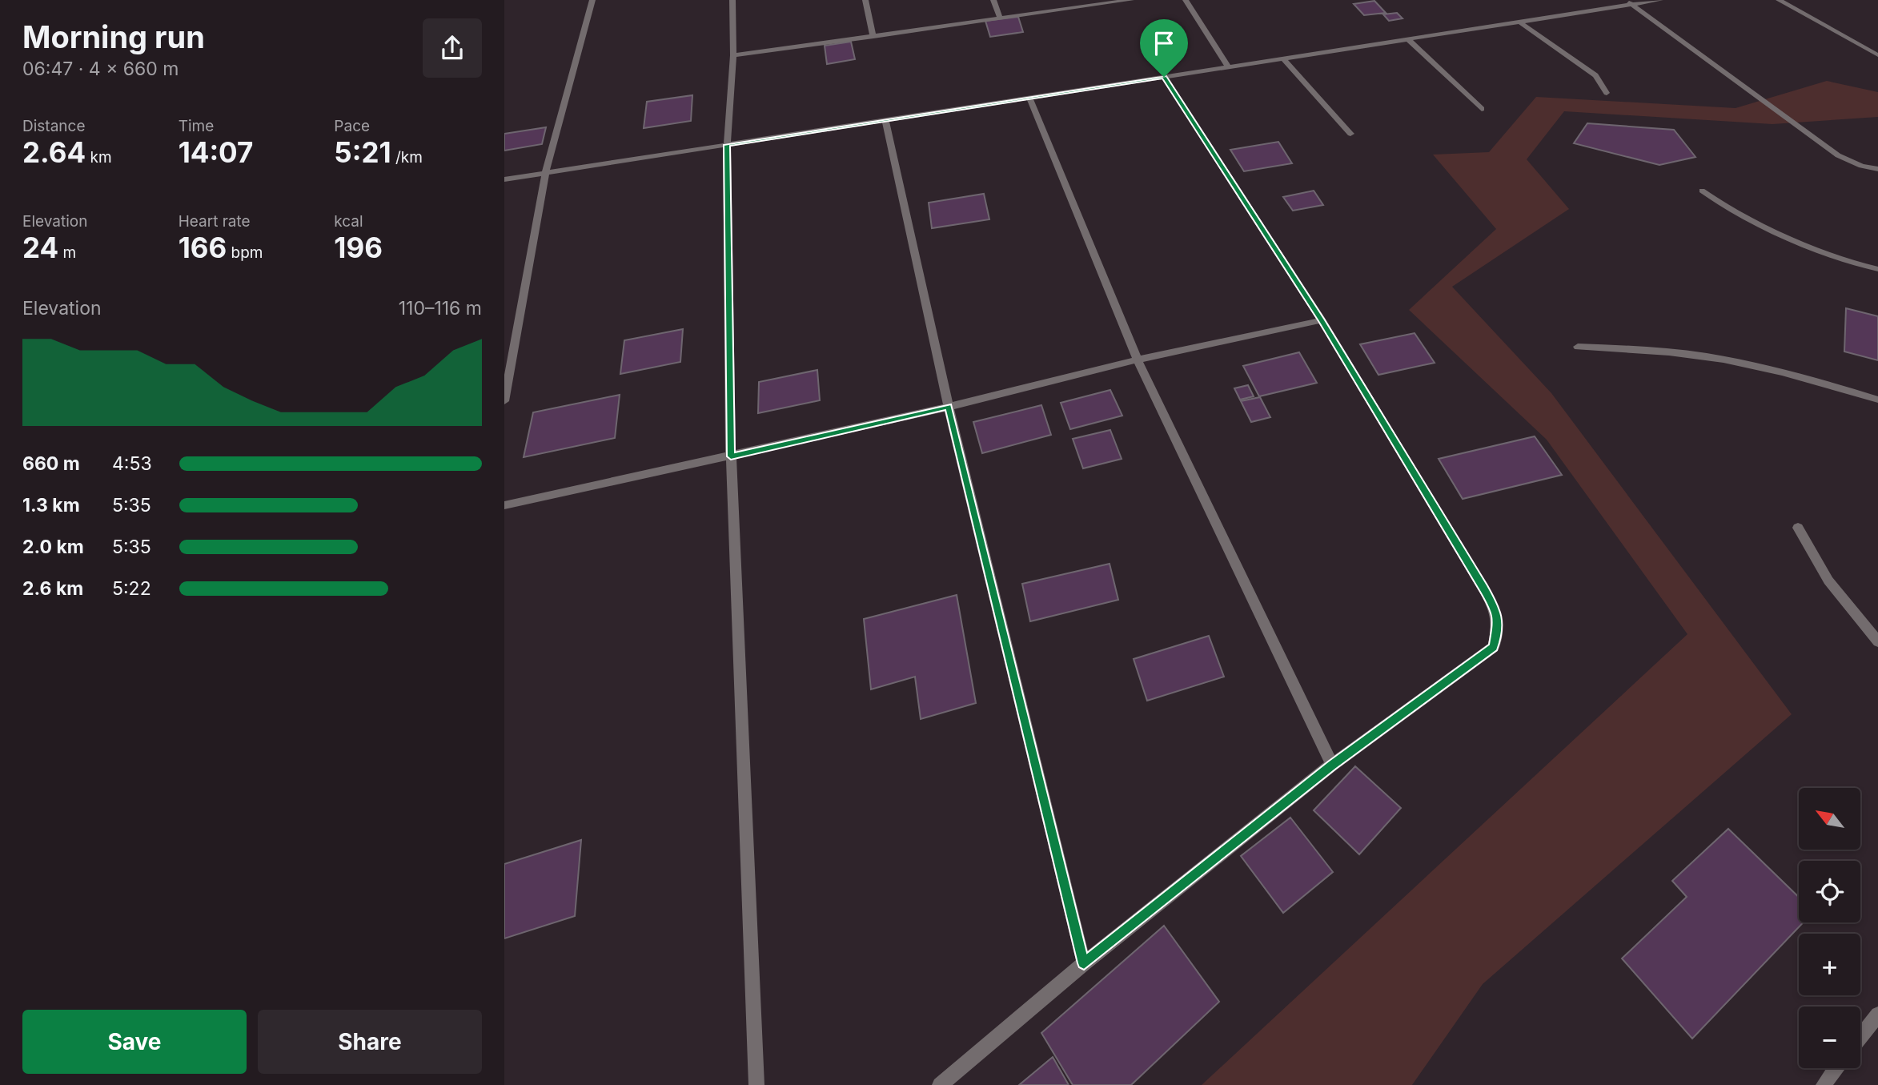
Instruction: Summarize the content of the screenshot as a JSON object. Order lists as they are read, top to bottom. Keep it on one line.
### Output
{"north":"top left","page":{"heading":["Morning run","06:47 · 4 × 660 m"],"stats":[["Distance","2.64 km"],["Time","14:07"],["Pace","5:21 /km"],["Elevation","24 m"],["Heart rate","166 bpm"],["kcal","196"]],"chart":["Elevation","110–116 m"],"list":[{"name":"660 m","note":"4:53"},{"name":"1.3 km","note":"5:35"},{"name":"2.0 km","note":"5:35"},{"name":"2.6 km","note":"5:22"}],"map_buttons":["+","−"],"buttons":["Save","Share"]}}
